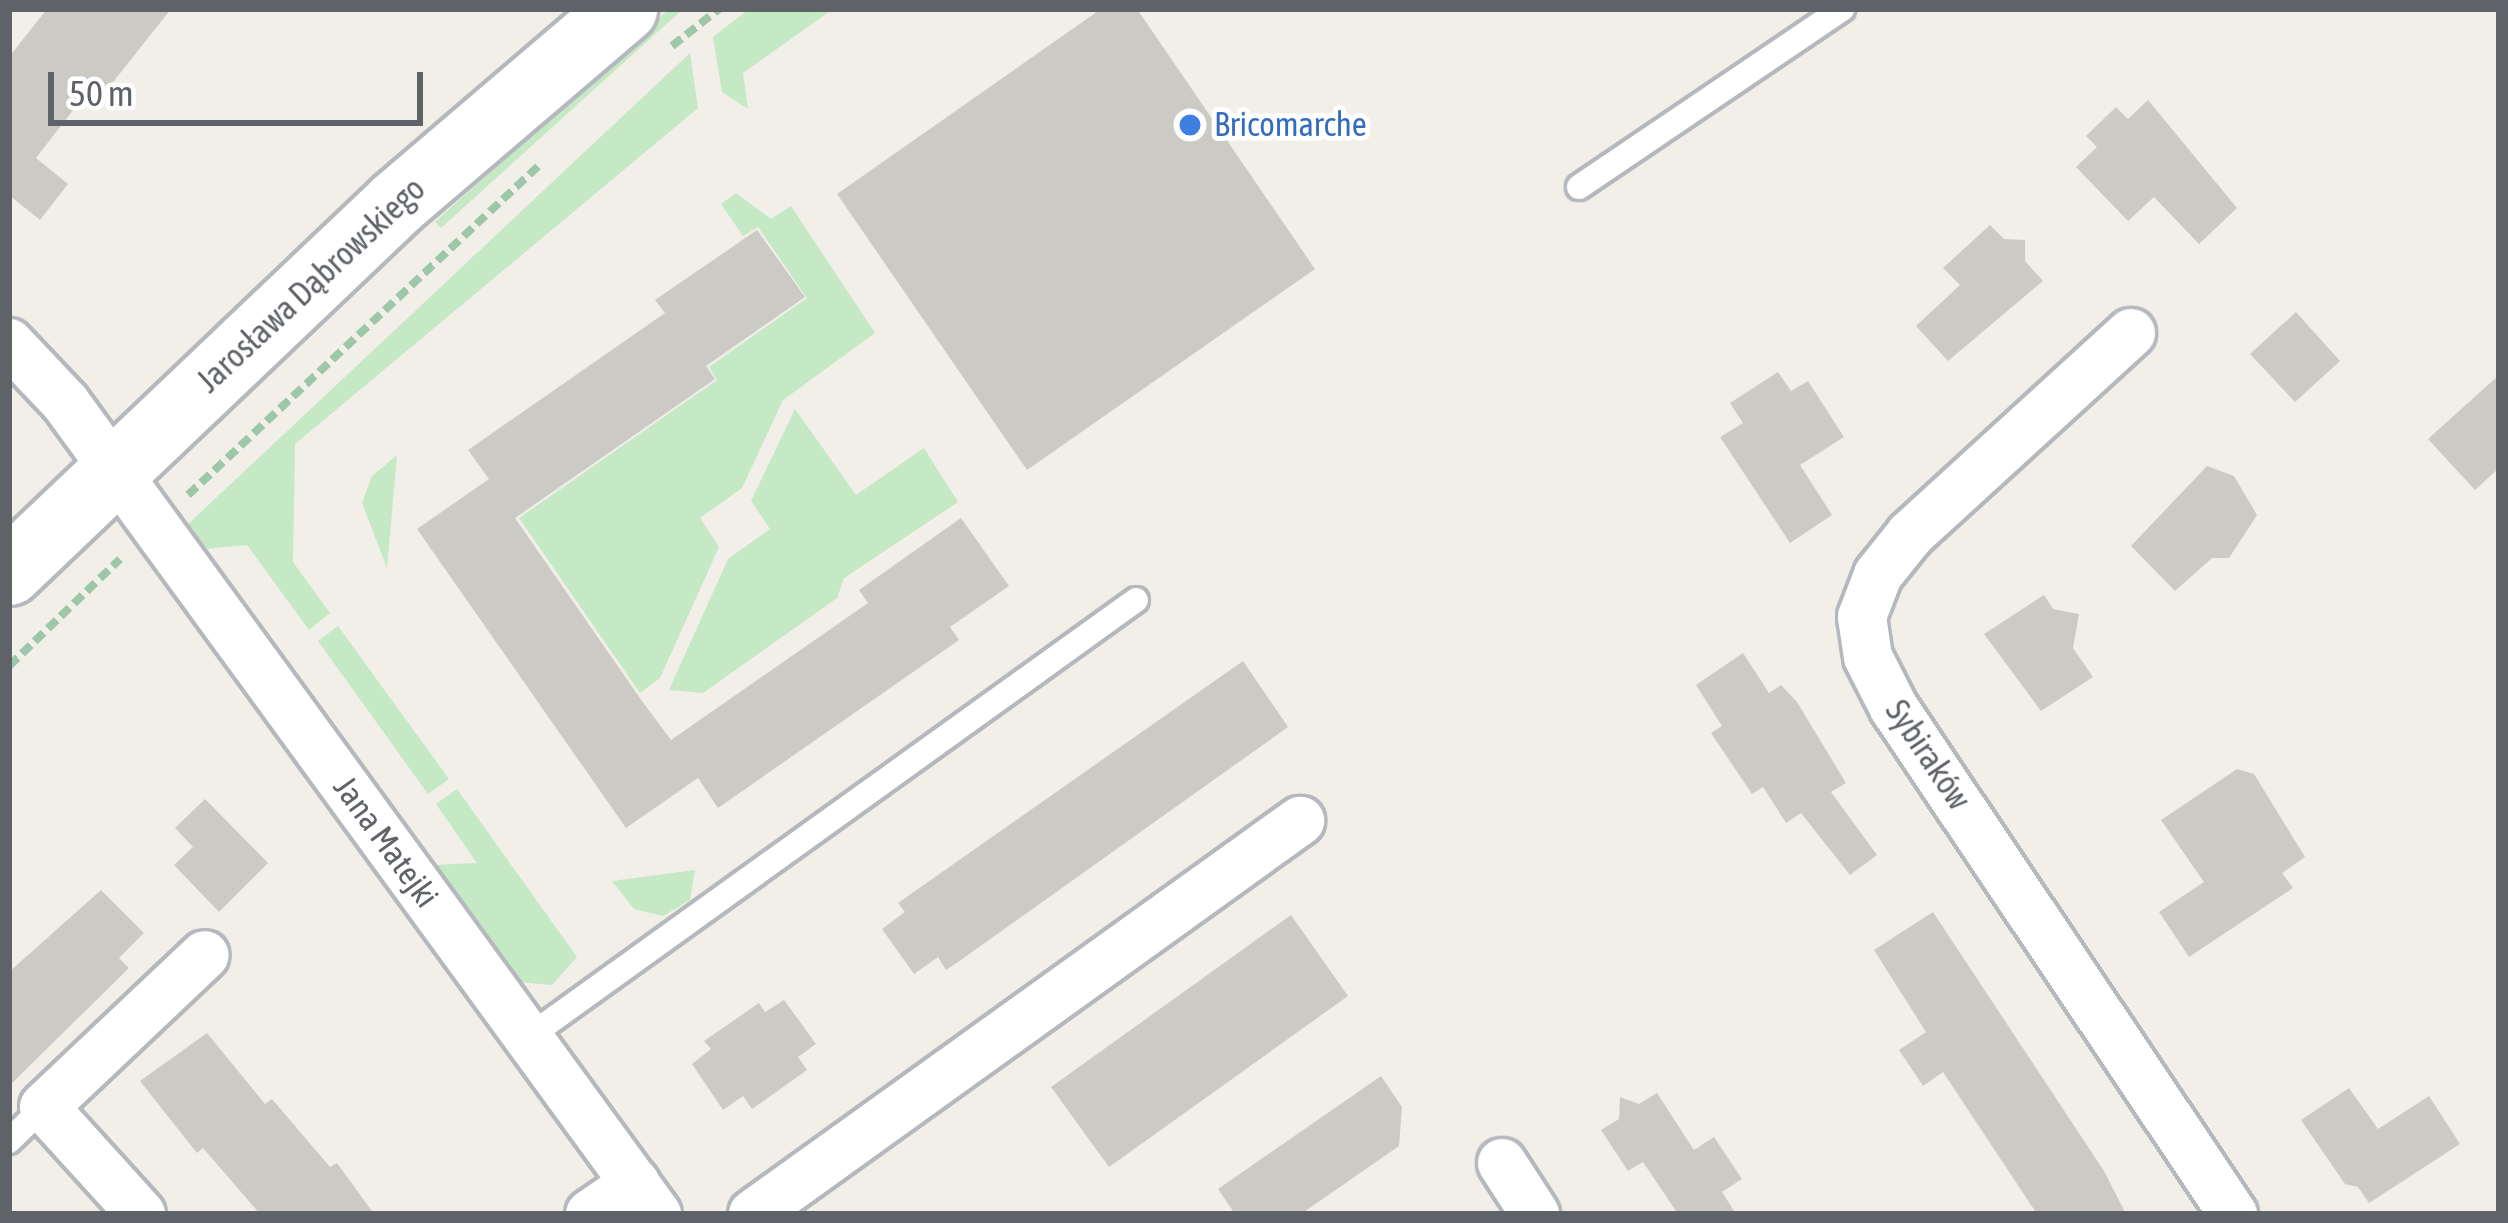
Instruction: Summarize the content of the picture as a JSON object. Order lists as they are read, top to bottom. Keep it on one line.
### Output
{"streets":{"street":["Jarosława Dąbrowskiego","Sybiraków","Jana Matejki"]},"crossings":[["Jarosława Dąbrowskiego","Jana Matejki"]],"places":["Bricomarche"],"scale_bar":"50 m"}
